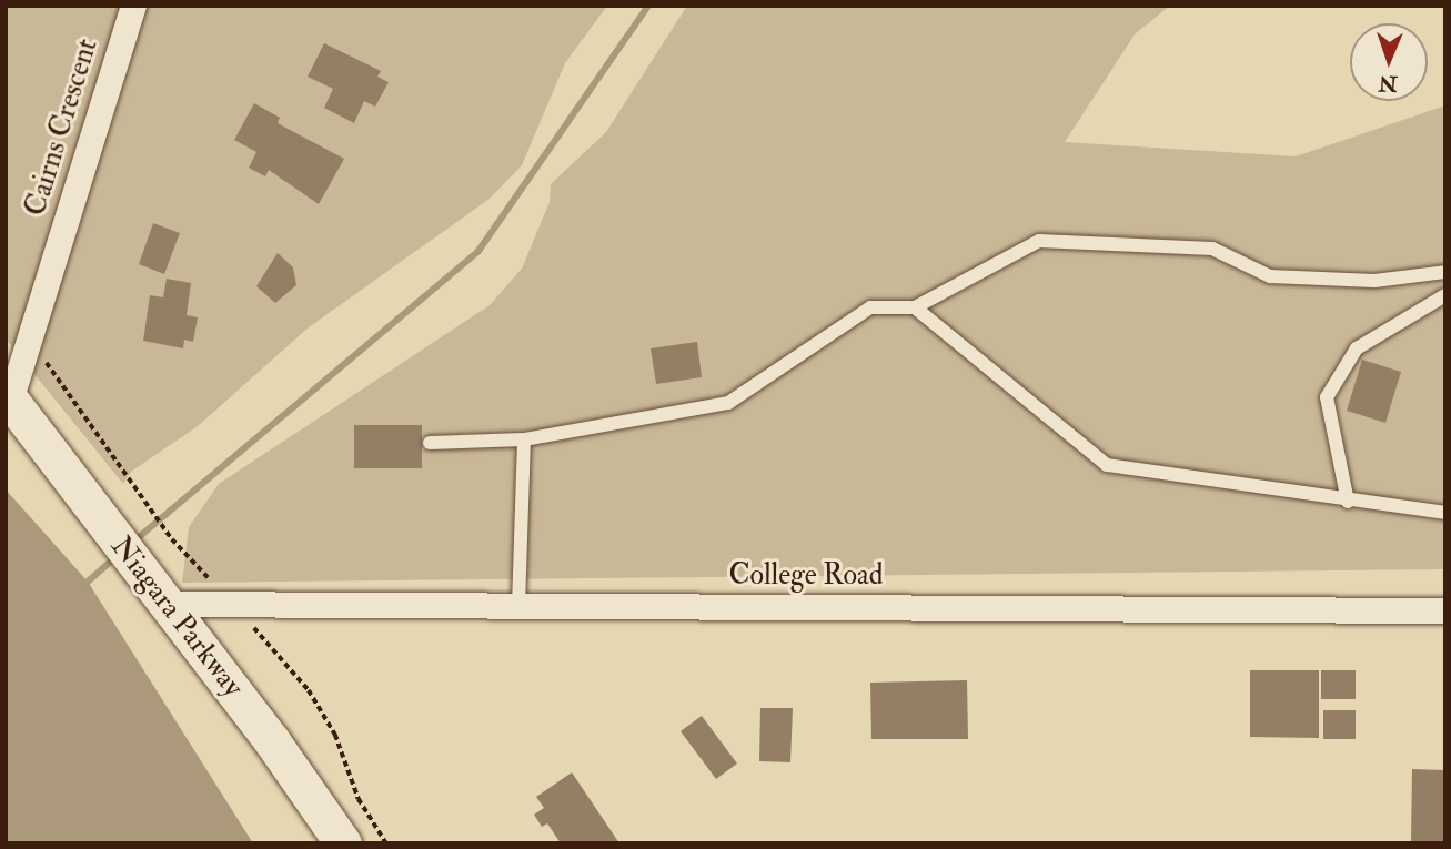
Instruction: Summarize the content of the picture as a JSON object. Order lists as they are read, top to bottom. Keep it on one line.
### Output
{"streets":{"main road":["Niagara Parkway"],"street":["Cairns Crescent","College Road"]},"crossings":[["Cairns Crescent","Niagara Parkway"],["College Road","Niagara Parkway"]],"north":"bottom"}
